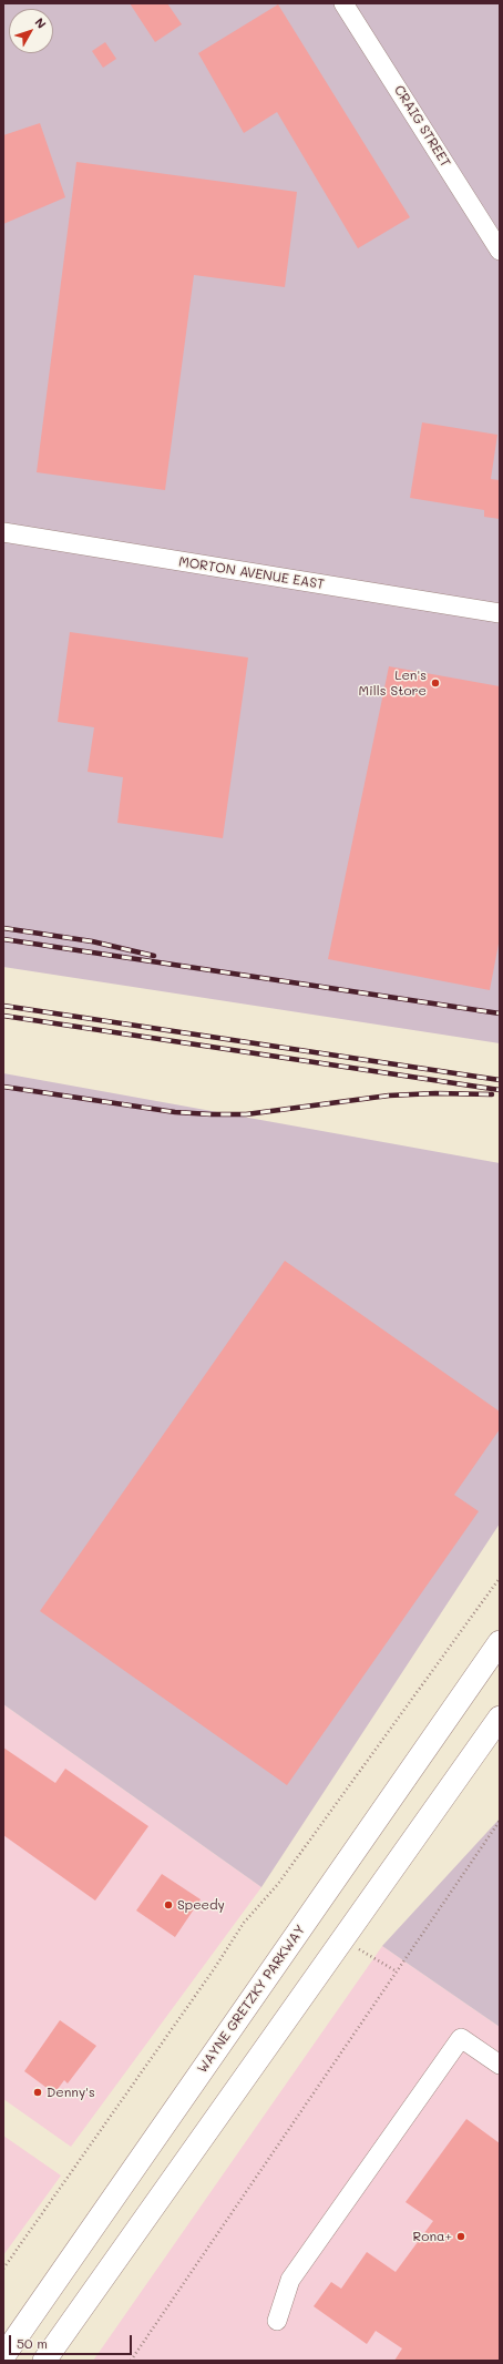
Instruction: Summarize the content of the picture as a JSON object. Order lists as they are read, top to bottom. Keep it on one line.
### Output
{"streets":{"main road":["WAYNE GRETZKY PARKWAY"],"street":["CRAIG STREET","MORTON AVENUE EAST"]},"places":["Len's Mills Store","Speedy","Denny's","Rona+"],"scale_bar":"50 m","north":"top right"}
